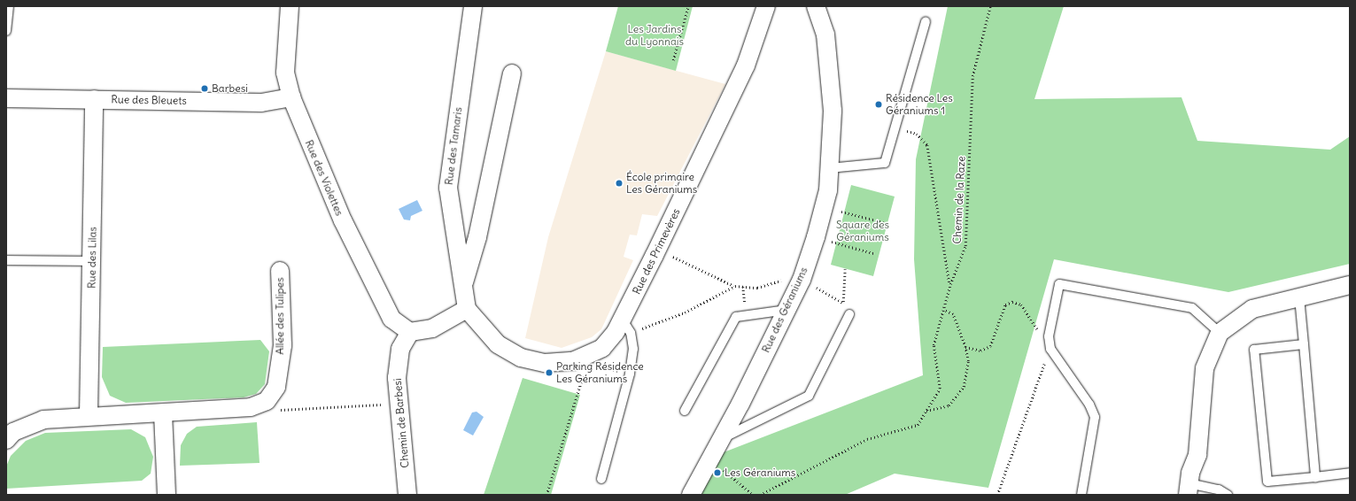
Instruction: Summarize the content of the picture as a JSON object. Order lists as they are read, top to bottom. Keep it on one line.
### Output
{"streets":{"street":["Rue des Bleuets","Rue des Tamaris","Rue des Violettes","Rue des Primevères","Rue des Lilas","Rue des Géraniums","Allée des Tulipes","Chemin de Barbesi"],"path":["Chemin de la Raze"]},"crossings":[["Rue des Bleuets","Rue des Violettes"],["Rue des Bleuets","Rue des Lilas"],["Rue des Tamaris","Rue des Primevères"],["Rue des Violettes","Chemin de Barbesi"]],"parks":["Les Jardins du Lyonnais","Square des Géraniums"],"places":["Barbesi","Résidence Les Géraniums 1","École primaire Les Géraniums","Parking Résidence Les Géraniums","Les Géraniums"]}
